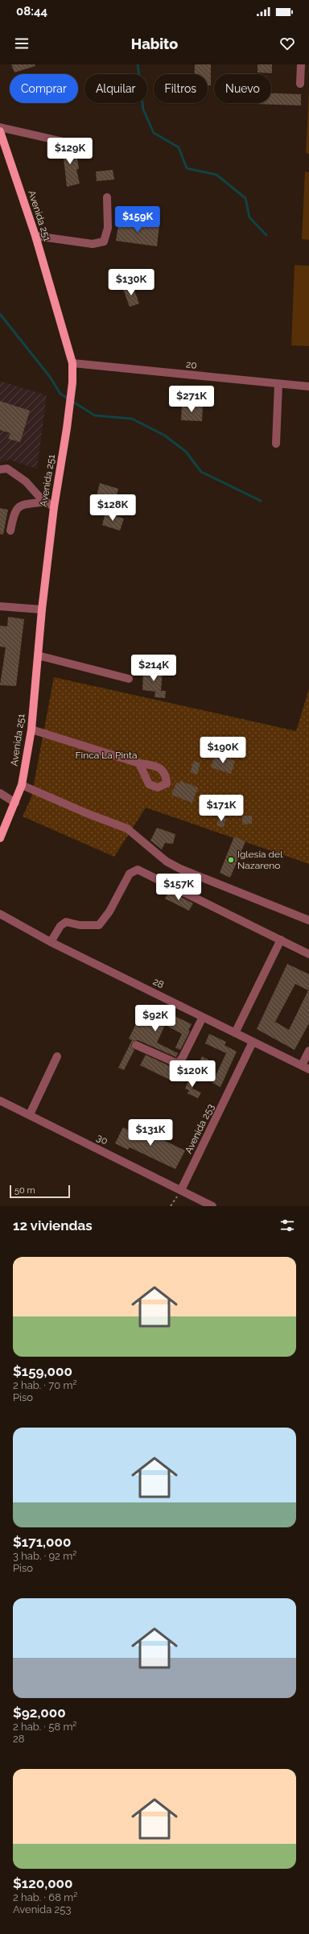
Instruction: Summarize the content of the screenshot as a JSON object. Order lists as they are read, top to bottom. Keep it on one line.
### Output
{"streets":{"main road":["Avenida 251"],"street":["20","28","Avenida 253","30"]},"crossings":[["Avenida 251","20"],["28","Avenida 253"],["Avenida 253","30"]],"parks":["Finca La Pinta"],"places":["Iglesia del Nazareno"],"scale_bar":"50 m","page":{"status":"08:44","header":"Habito","chip":["Comprar","Alquilar","Filtros","Nuevo"],"price":["$129K","$159K","$130K","$271K","$128K","$214K","$190K","$171K","$157K","$92K","$120K","$131K"],"scale":"50 m","heading":"12 viviendas","list":[{"name":"$159,000","note":"2 hab. · 70 m² · Piso"},{"name":"$171,000","note":"3 hab. · 92 m² · Piso"},{"name":"$92,000","note":"2 hab. · 58 m² · 28"},{"name":"$120,000","note":"2 hab. · 68 m² · Avenida 253"}]}}
